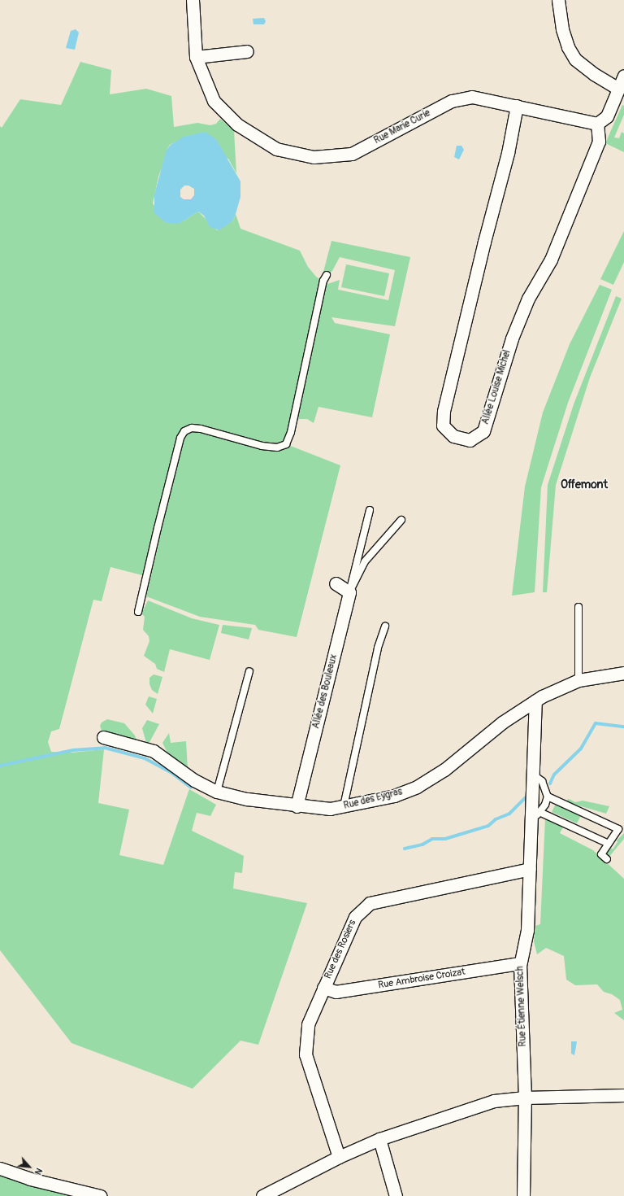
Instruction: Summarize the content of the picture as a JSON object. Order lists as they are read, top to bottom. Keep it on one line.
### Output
{"streets":{"street":["Rue Marie Curie","Allée Louise Michel","Allée des Bouleaux","Rue des Eygras","Rue des Rosiers","Rue Ambroise Croizat","Rue Étienne Welsch"]},"crossings":[["Rue Marie Curie","Allée Louise Michel"],["Allée des Bouleaux","Rue des Eygras"],["Rue des Eygras","Rue Étienne Welsch"],["Rue des Rosiers","Rue Ambroise Croizat"],["Rue des Rosiers","Rue Étienne Welsch"],["Rue Ambroise Croizat","Rue Étienne Welsch"]],"districts":["Offemont"],"north":"bottom right"}
